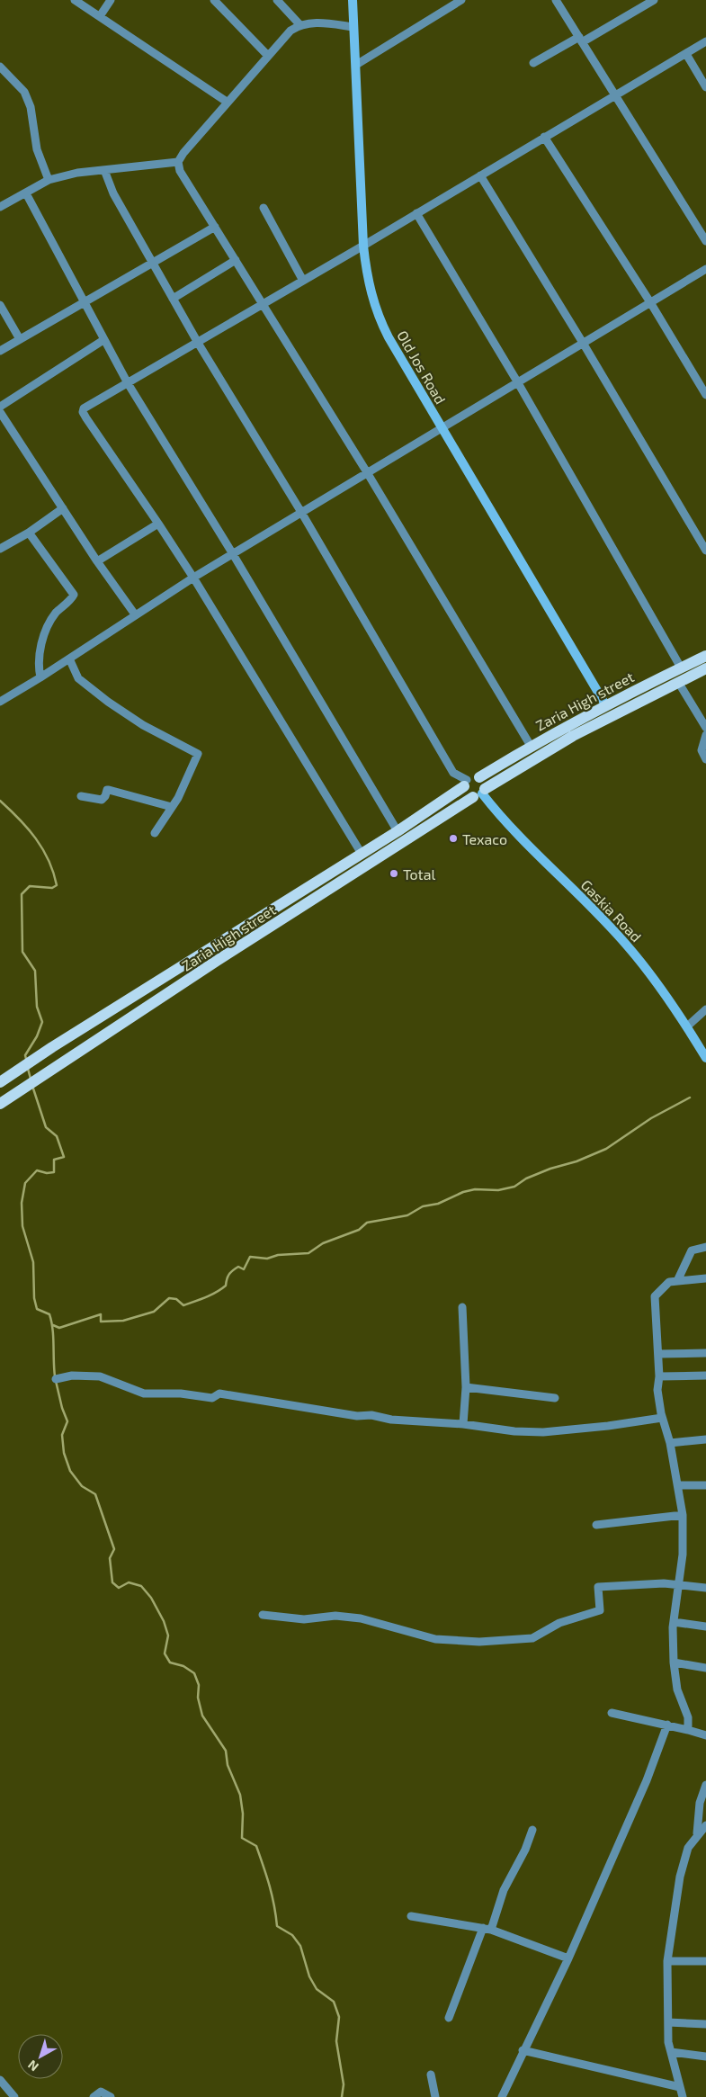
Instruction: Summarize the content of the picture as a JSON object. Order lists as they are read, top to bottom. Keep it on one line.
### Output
{"streets":{"main road":["Old Jos Road","Zaria High street","Gaskia Road"]},"crossings":[["Old Jos Road","Zaria High street"],["Zaria High street","Gaskia Road"]],"places":["Texaco","Total"],"north":"bottom left"}
